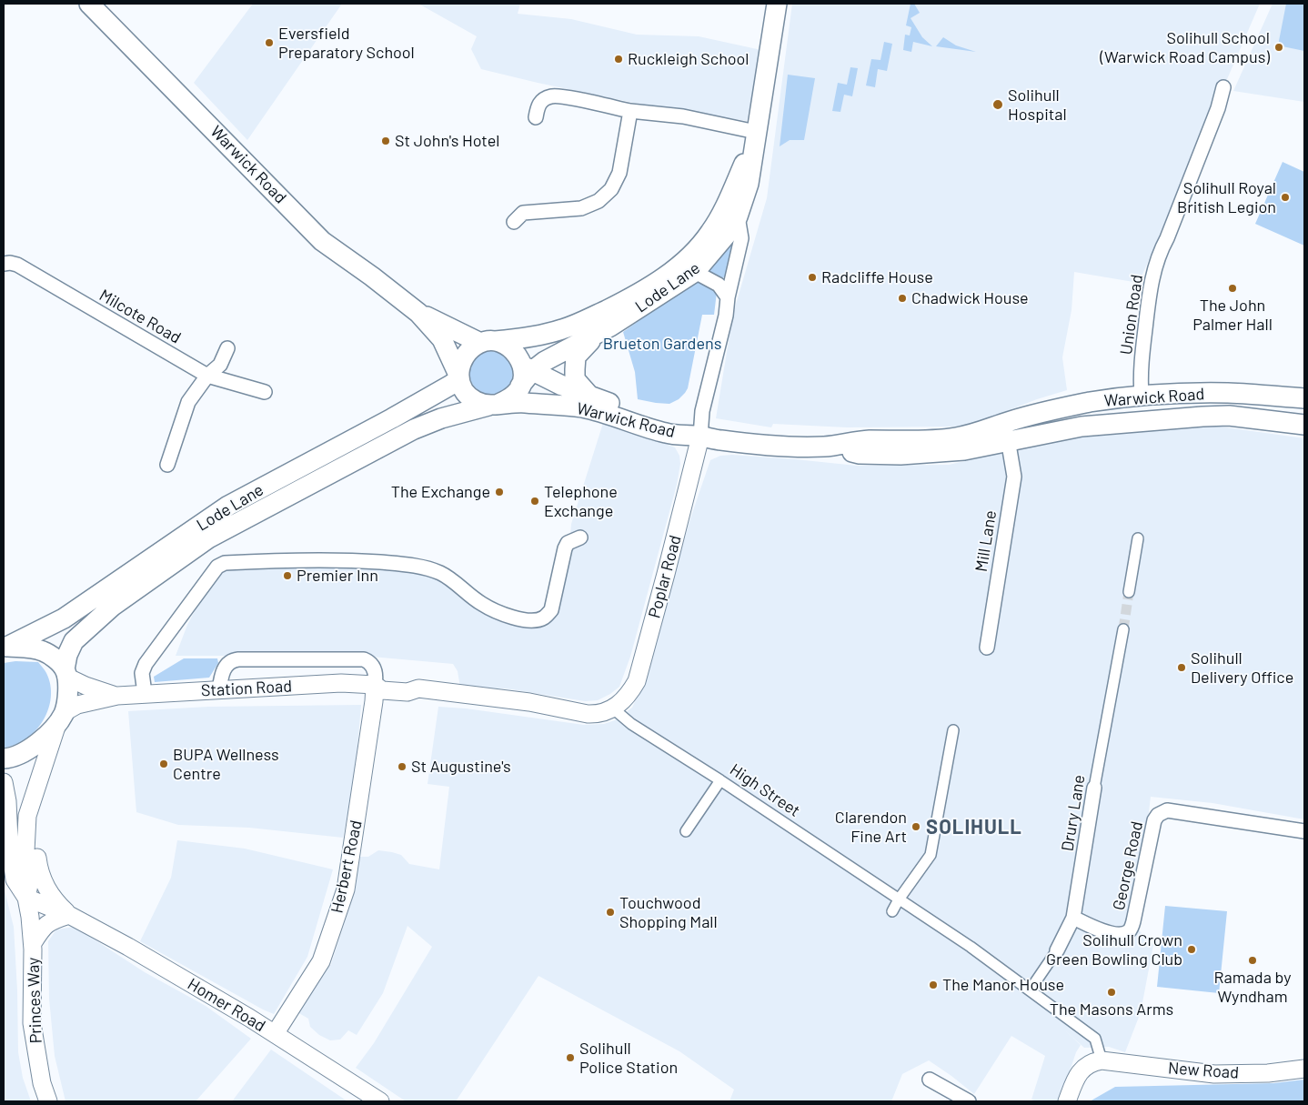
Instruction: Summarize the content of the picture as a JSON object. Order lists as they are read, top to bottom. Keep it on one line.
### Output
{"streets":{"main road":["Warwick Road","Lode Lane"],"street":["Union Road","Milcote Road","Mill Lane","Poplar Road","Station Road","High Street","Drury Lane","George Road","Herbert Road","Princes Way","Homer Road","New Road"]},"crossings":[["Warwick Road","Lode Lane"],["Warwick Road","Union Road"],["Warwick Road","Mill Lane"],["Warwick Road","Poplar Road"],["Lode Lane","Station Road"],["Lode Lane","Princes Way"],["Poplar Road","Station Road"],["Poplar Road","High Street"],["Station Road","High Street"],["Station Road","Herbert Road"],["Station Road","Princes Way"],["High Street","Drury Lane"],["High Street","New Road"],["Drury Lane","George Road"],["Herbert Road","Homer Road"],["Princes Way","Homer Road"]],"districts":["SOLIHULL"],"parks":["Brueton Gardens"],"places":["Eversfield Preparatory School","Solihull School (Warwick Road Campus)","Ruckleigh School","Solihull Hospital","St John's Hotel","Solihull Royal British Legion","Radcliffe House","The John Palmer Hall","Chadwick House","The Exchange","Telephone Exchange","Premier Inn","Solihull Delivery Office","BUPA Wellness Centre","St Augustine's","Clarendon Fine Art","Touchwood Shopping Mall","Solihull Crown Green Bowling Club","Ramada by Wyndham","The Manor House","The Masons Arms","Solihull Police Station"]}
